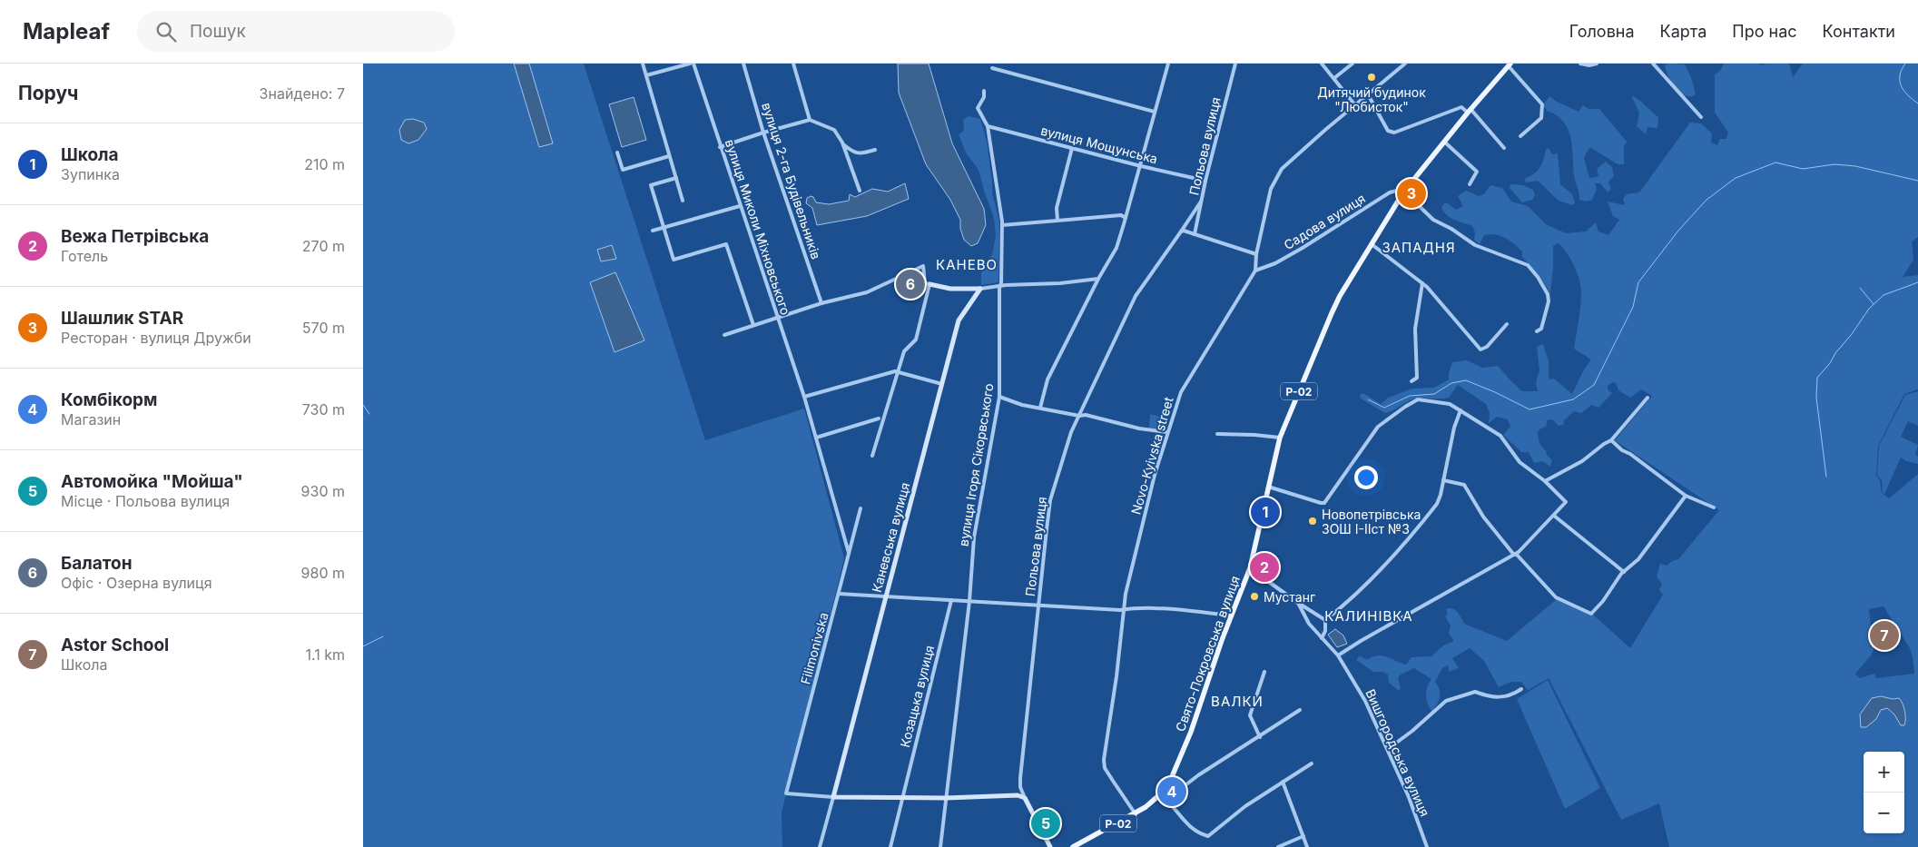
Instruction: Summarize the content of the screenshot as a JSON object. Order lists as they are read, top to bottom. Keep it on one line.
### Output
{"streets":{"main road":["Р-02","Свято-Покровська вулиця"],"street":["вулиця Мощунська","Польова вулиця","вулиця 2-га Будівельників","Садова вулиця","вулиця Миколи Міхновського","Novo-Kyivska street","вулиця Ігоря Сікорвського","Каневська вулиця","Filimonivska","Козацька вулиця","Вишгородська вулиця"]},"crossings":[["вулиця Мощунська","Польова вулиця"],["вулиця Мощунська","вулиця Ігоря Сікорвського"],["Садова вулиця","Novo-Kyivska street"],["Садова вулиця","Свято-Покровська вулиця"],["вулиця Миколи Міхновського","Filimonivska"],["Novo-Kyivska street","Свято-Покровська вулиця"],["Каневська вулиця","Filimonivska"],["Свято-Покровська вулиця","Вишгородська вулиця"]],"districts":["ЗАПАДНЯ","КАНЕВО","КАЛИНІВКА","ВАЛКИ"],"places":["Дитячий будинок \"Любисток\"","Новопетрівська ЗОШ I-IIст №3","Мустанг"],"page":{"header":"Mapleaf","search":"Пошук","nav":["Головна","Карта","Про нас","Контакти"],"heading":["Поруч","Знайдено: 7"],"list":[{"mark":"1","name":"Школа","note":"Зупинка","value":"210 m"},{"mark":"2","name":"Вежа Петрівська","note":"Готель","value":"270 m"},{"mark":"3","name":"Шашлик STAR","note":"Ресторан · вулиця Дружби","value":"570 m"},{"mark":"4","name":"Комбікорм","note":"Магазин","value":"730 m"},{"mark":"5","name":"Автомойка \"Мойша\"","note":"Місце · Польова вулиця","value":"930 m"},{"mark":"6","name":"Балатон","note":"Офіс · Озерна вулиця","value":"980 m"},{"mark":"7","name":"Astor School","note":"Школа","value":"1.1 km"}],"pins":["3","6","1","2","7","4","5"],"map_buttons":["+","−"]}}
